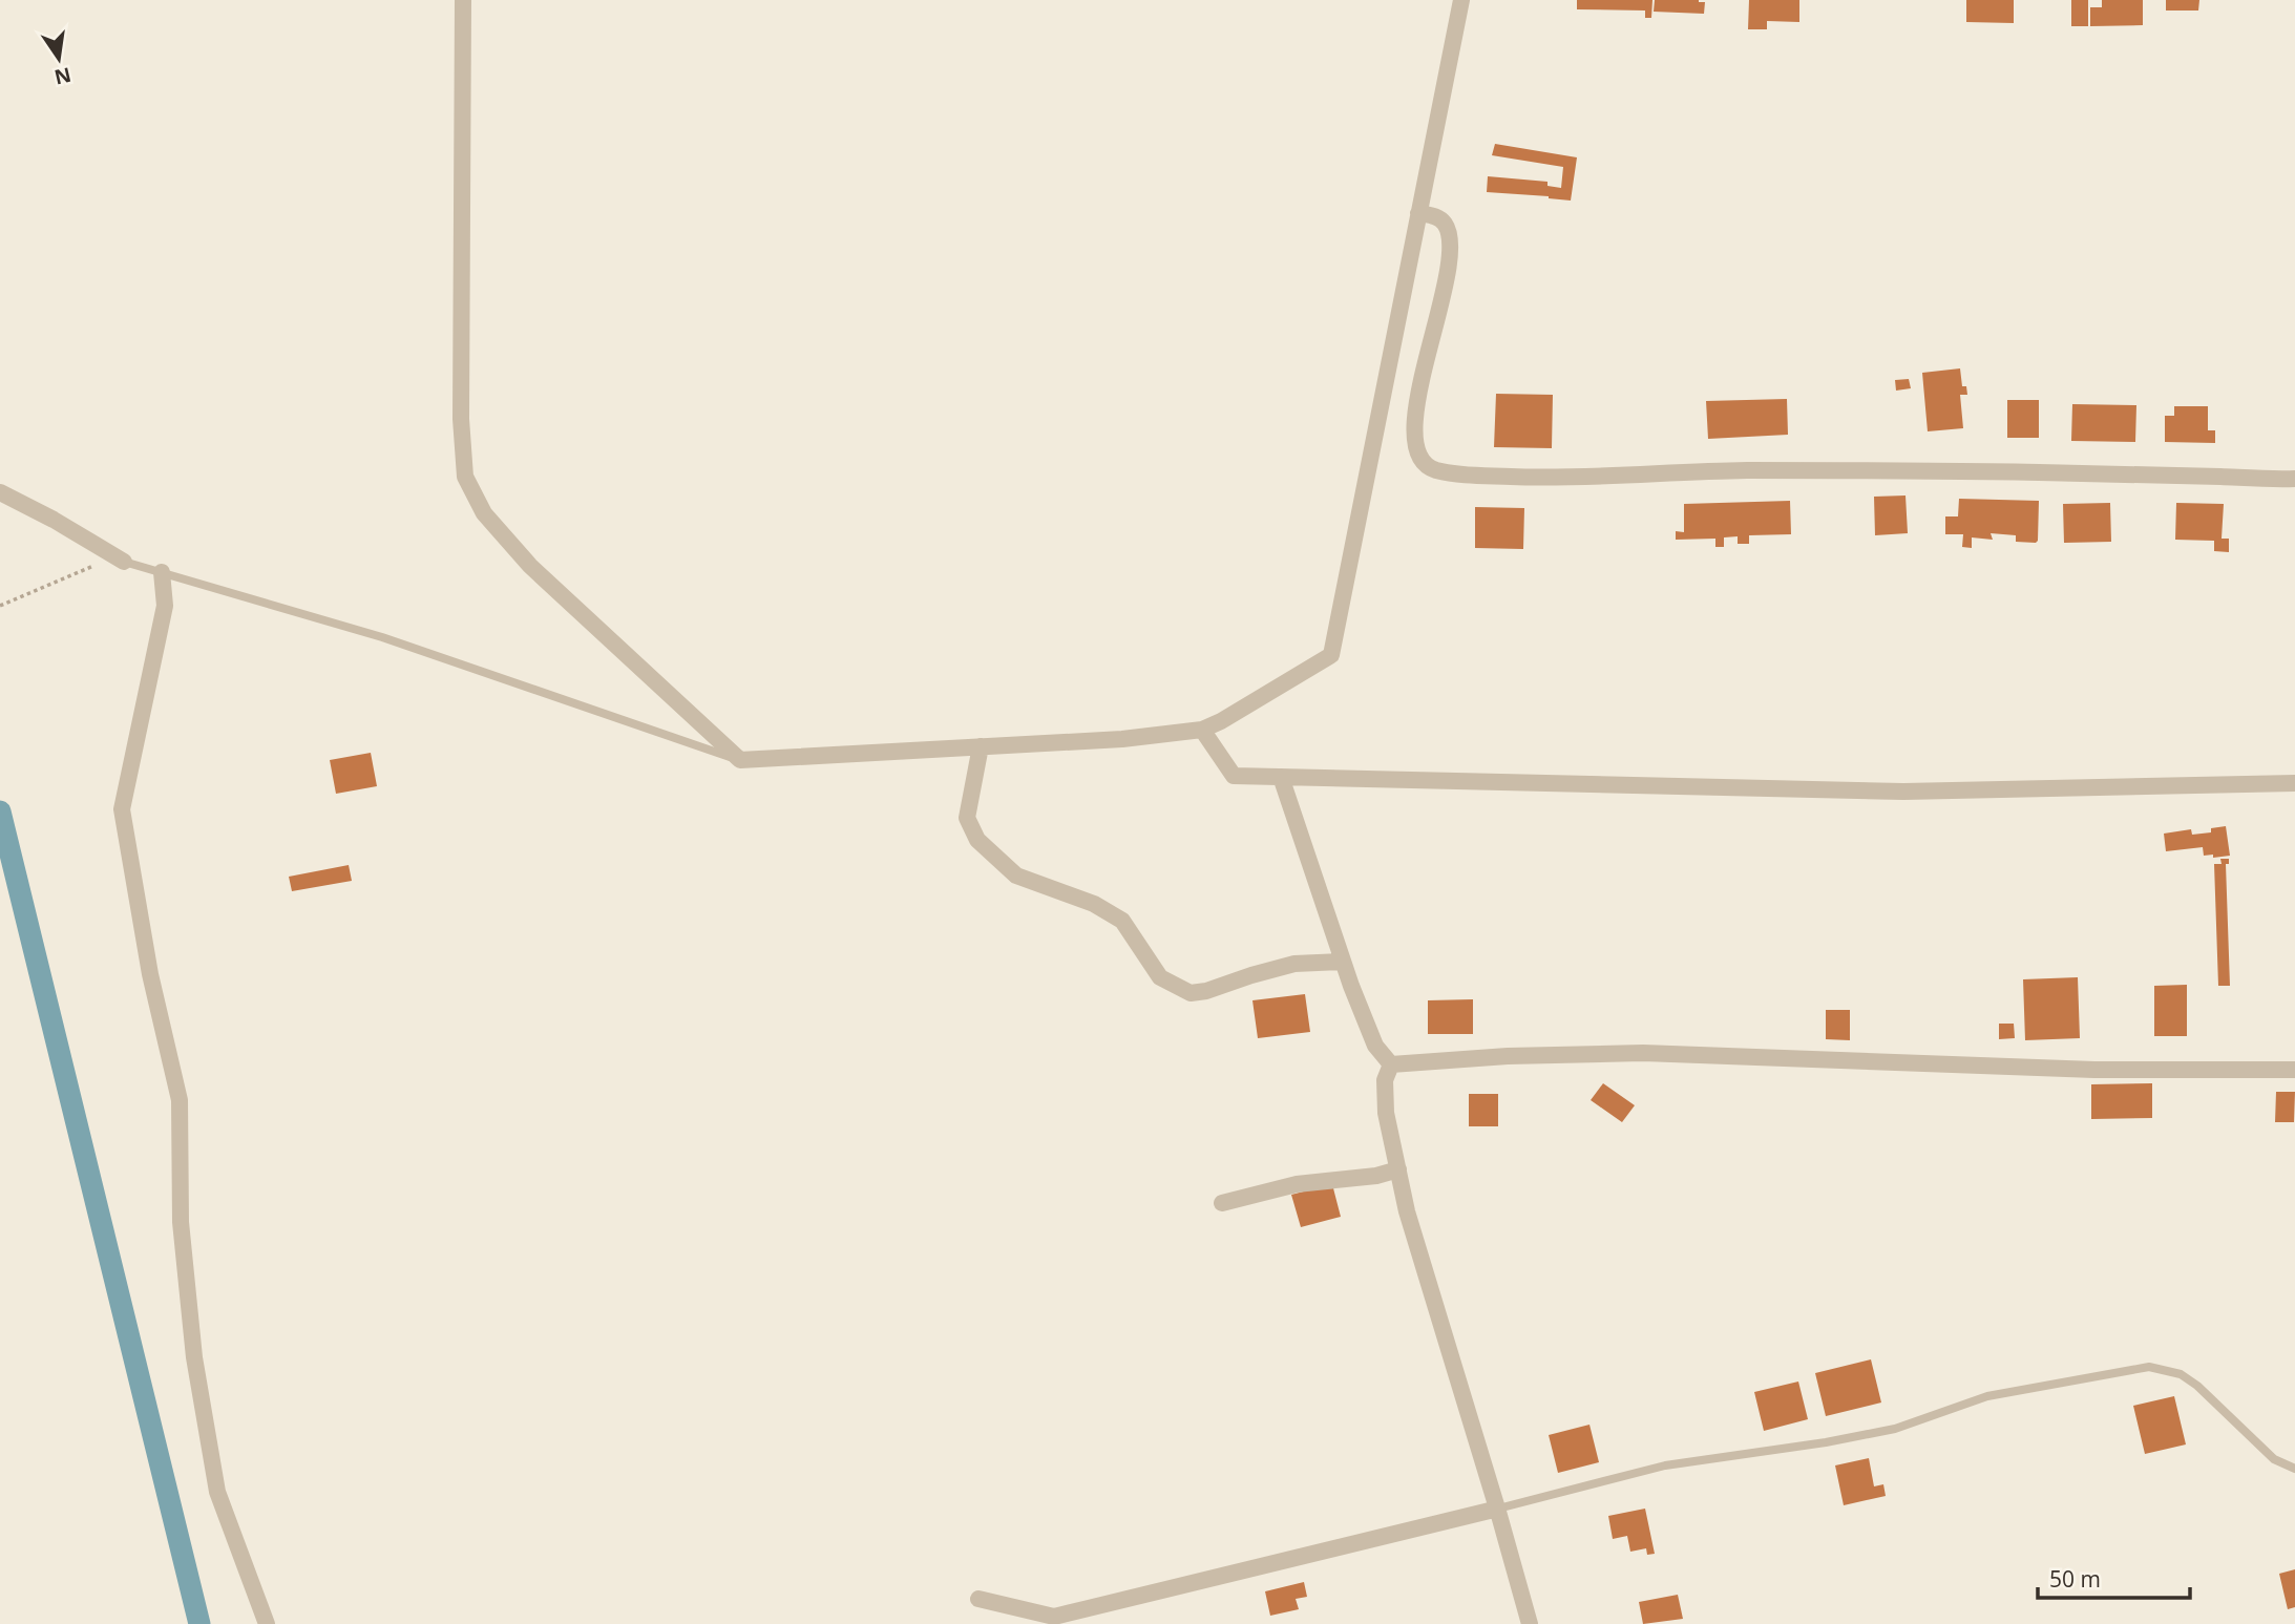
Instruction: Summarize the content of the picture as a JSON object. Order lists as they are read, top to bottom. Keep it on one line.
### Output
{"scale_bar":"50 m","north":"bottom"}
